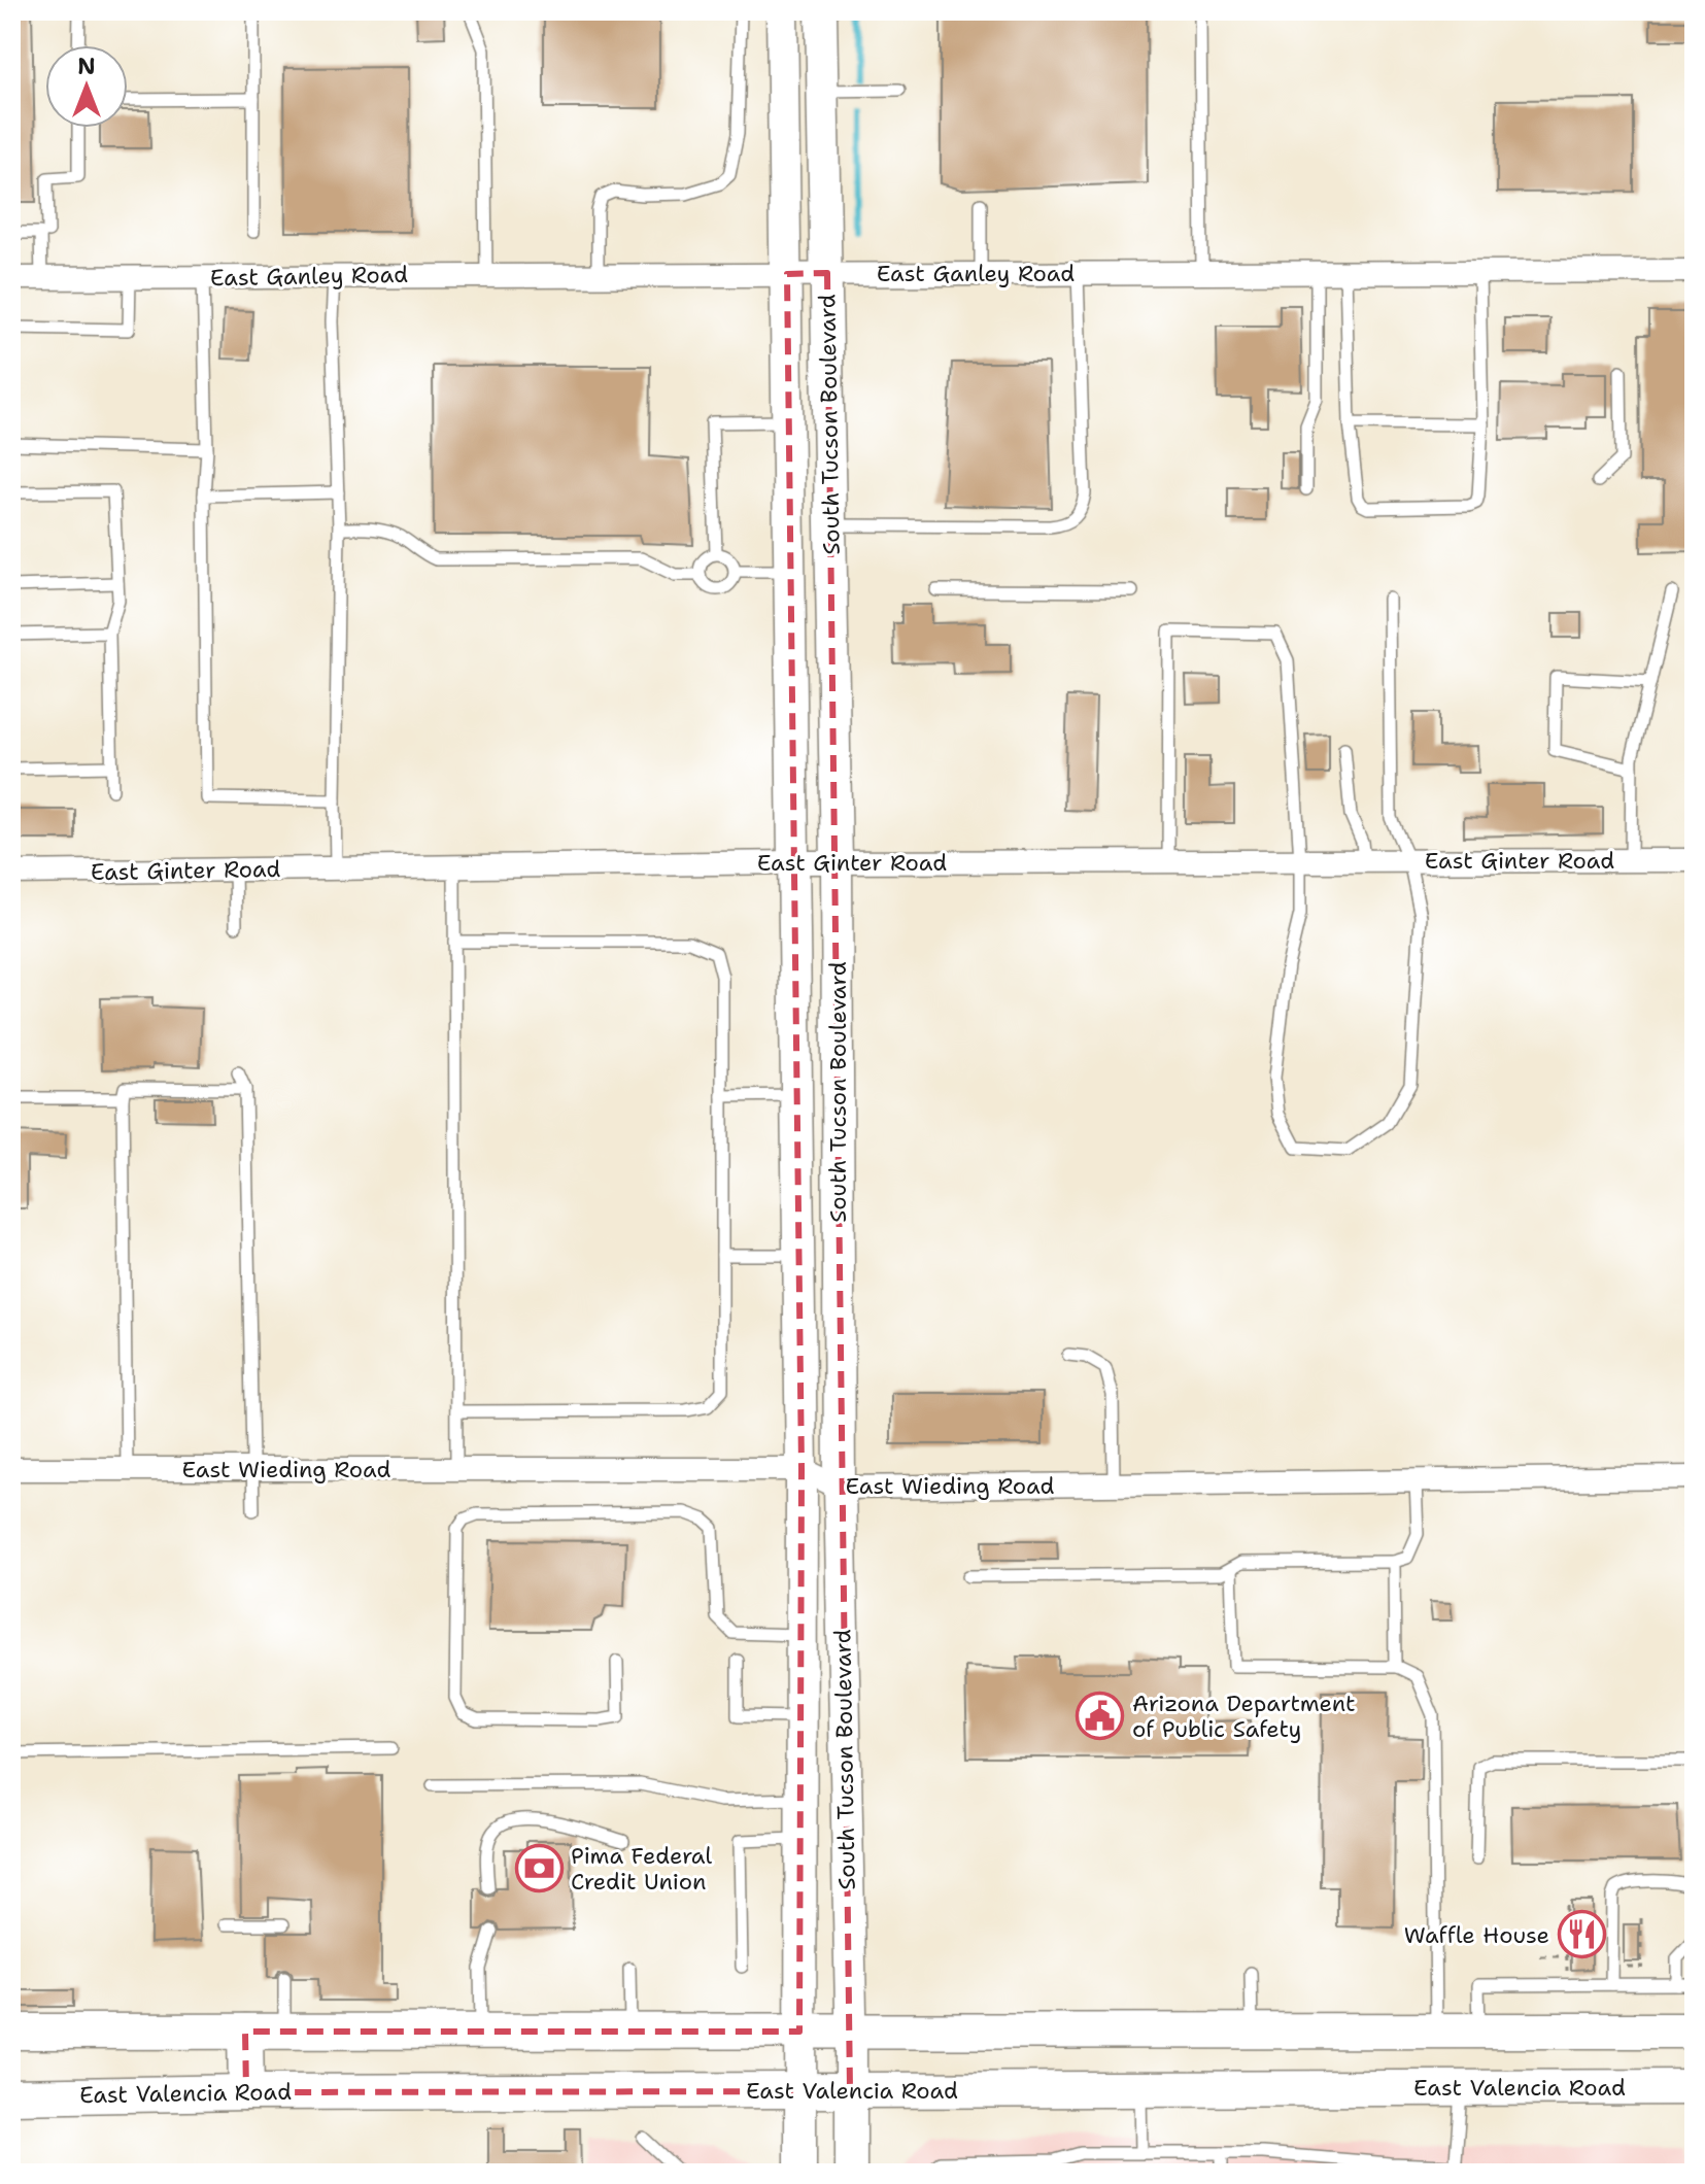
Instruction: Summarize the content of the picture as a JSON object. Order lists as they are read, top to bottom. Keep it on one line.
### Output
{"streets":{"main road":["South Tucson Boulevard","East Valencia Road"],"street":["East Ganley Road","East Ginter Road","East Wieding Road"]},"crossings":[["East Ganley Road","South Tucson Boulevard"],["South Tucson Boulevard","East Ginter Road"],["South Tucson Boulevard","East Wieding Road"],["South Tucson Boulevard","East Valencia Road"]],"places":{"public building":["Arizona Department of Public Safety"],"bank":["Pima Federal Credit Union"],"restaurant":["Waffle House"]},"north":"top"}
